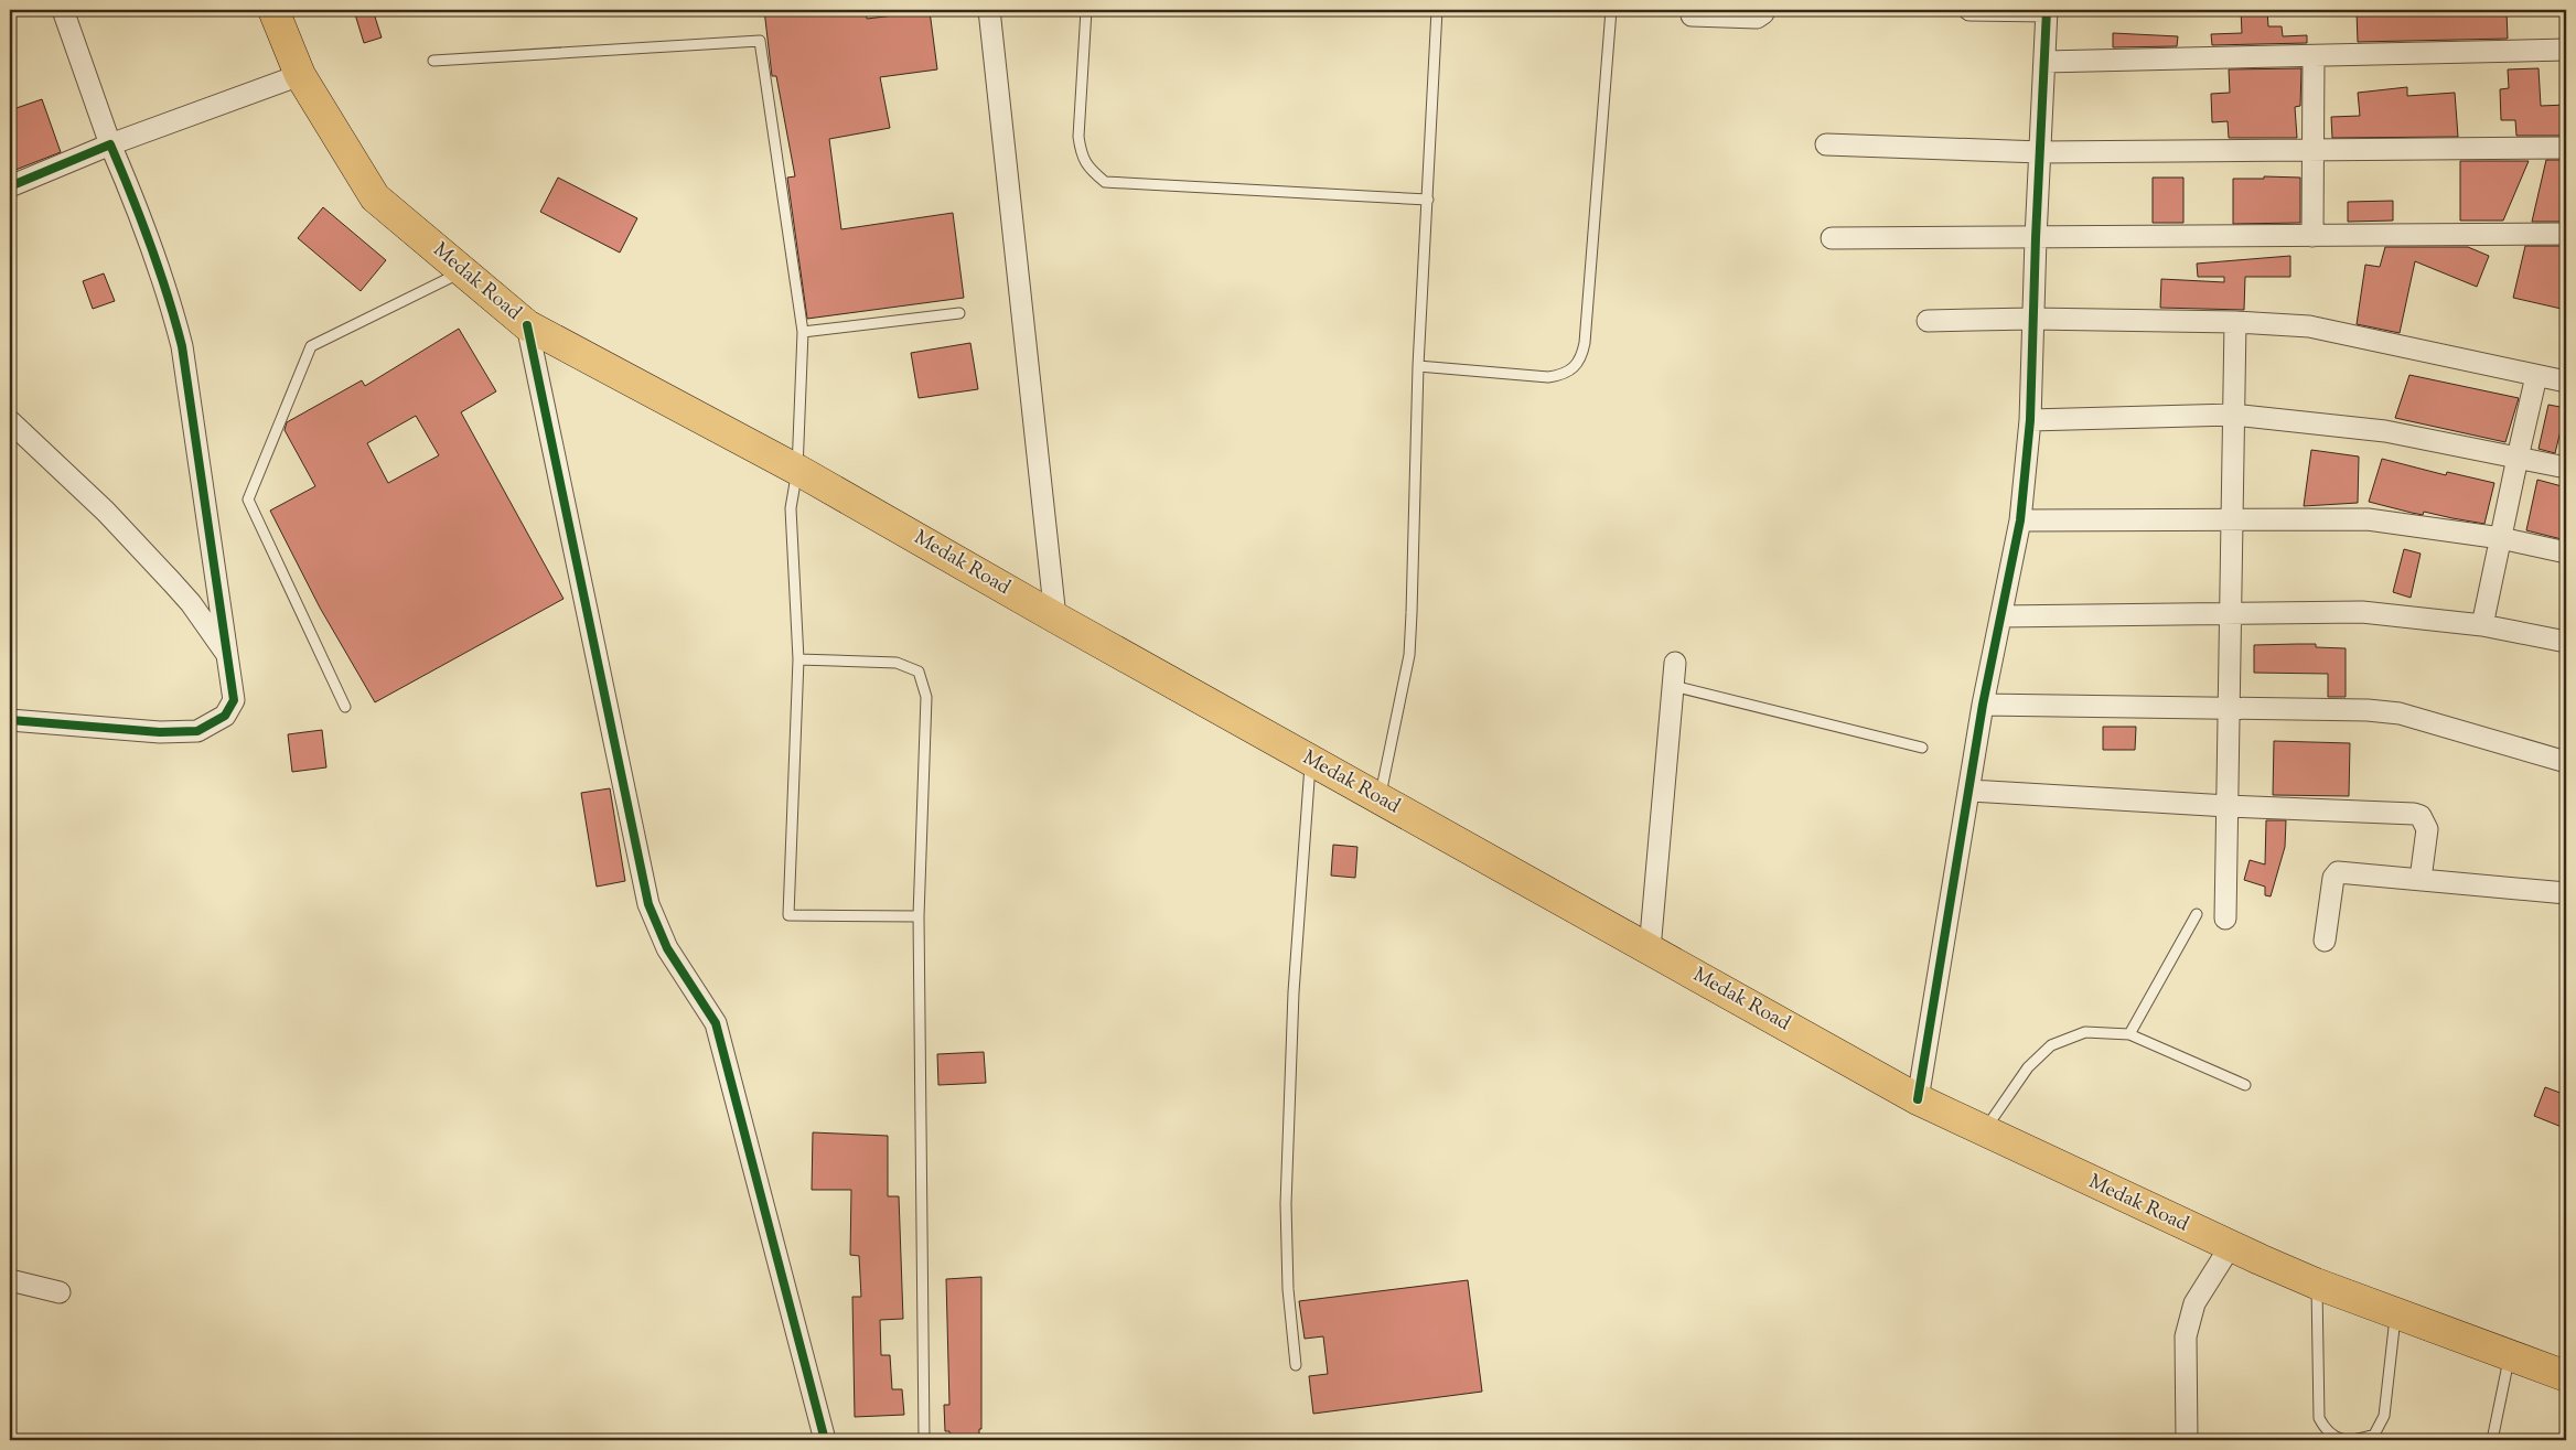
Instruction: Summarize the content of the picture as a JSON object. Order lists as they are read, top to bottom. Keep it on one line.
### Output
{"streets":{"main road":["Medak Road"]}}
